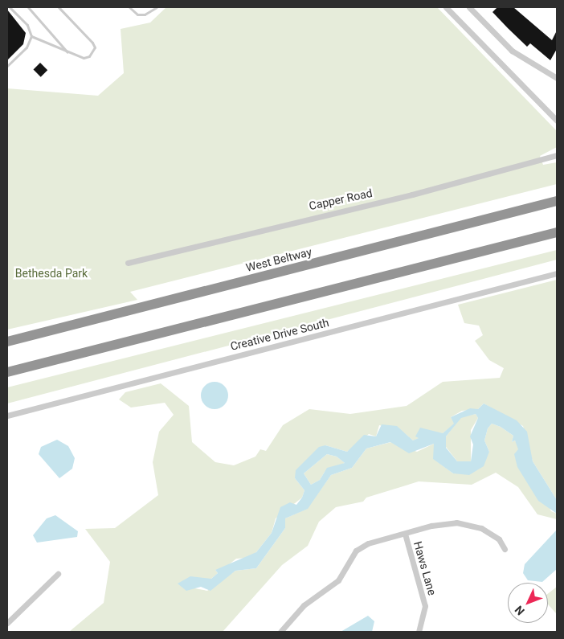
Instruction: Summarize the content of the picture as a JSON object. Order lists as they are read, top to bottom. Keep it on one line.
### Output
{"streets":{"highway":["West Beltway"],"street":["Capper Road","Creative Drive South","Haws Lane"]},"parks":["Bethesda Park"],"north":"bottom left"}
